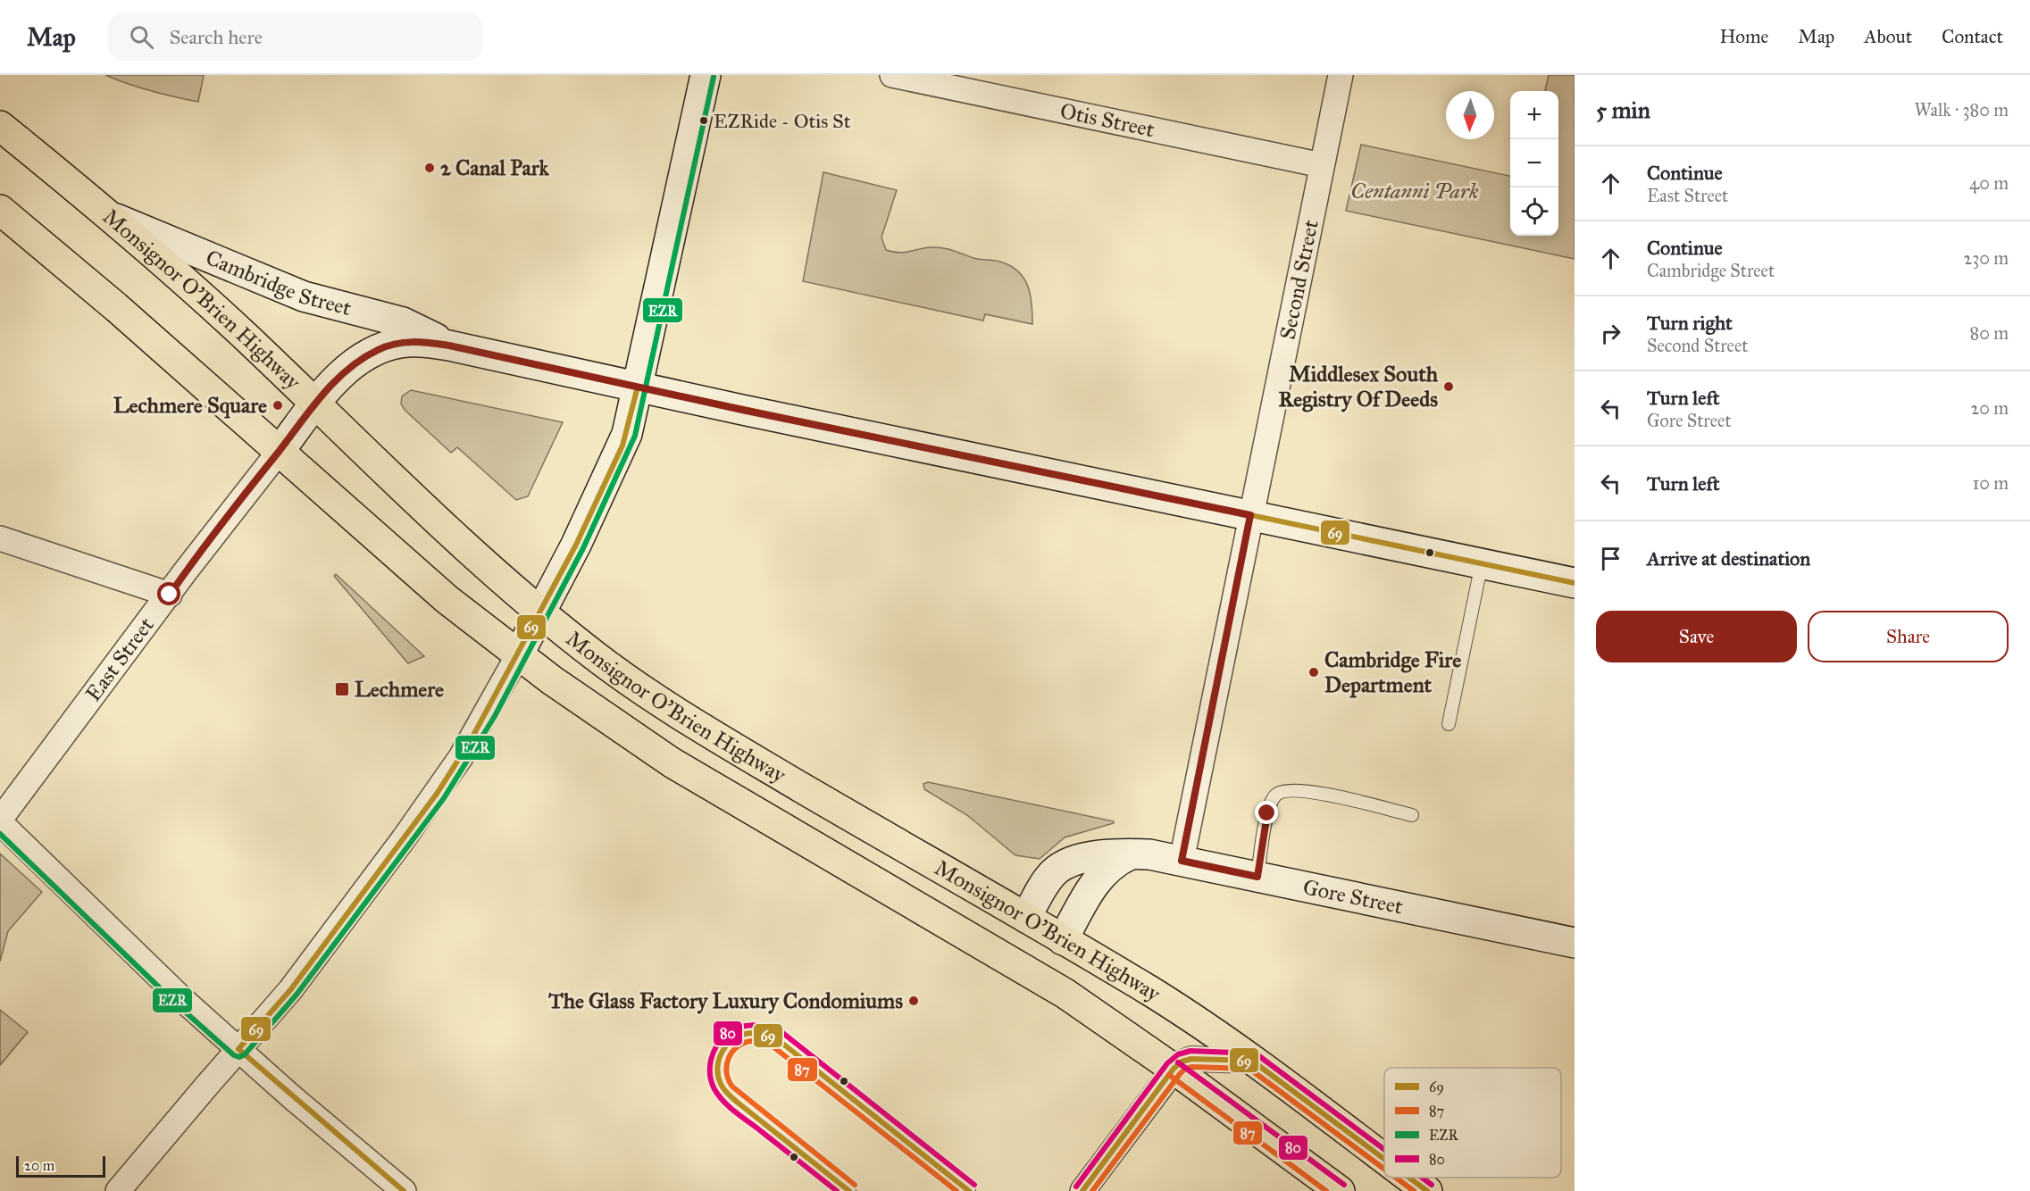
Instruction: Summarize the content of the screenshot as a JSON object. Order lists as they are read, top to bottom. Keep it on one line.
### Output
{"streets":{"highway":["Monsignor O'Brien Highway"],"main road":["Cambridge Street","Gore Street"],"street":["Otis Street","Second Street","East Street"]},"crossings":[["Otis Street","Second Street"],["Second Street","Cambridge Street"],["Second Street","Gore Street"],["Cambridge Street","Monsignor O'Brien Highway"],["Cambridge Street","East Street"],["Monsignor O'Brien Highway","East Street"],["Monsignor O'Brien Highway","Gore Street"]],"parks":["Centanni Park"],"places":{"other":["EZRide - Otis St","2 Canal Park","Middlesex South Registry Of Deeds","Lechmere Square","Cambridge Fire Department","The Glass Factory Luxury Condomiums"],"transit":["Lechmere"]},"lines":["transit line EZR","transit line 69","transit line 80","transit line 87"],"legend":["69","87","EZR","80"],"scale_bar":"20 m","north":"bottom","page":{"header":"Map","search":"Search here","nav":["Home","Map","About","Contact"],"heading":["5 min","Walk · 380 m"],"map_buttons":["+","−"],"list":[["Continue","East Street","40 m"],["Continue","Cambridge Street","230 m"],["Turn right","Second Street","80 m"],["Turn left","Gore Street","20 m"],["Turn left","10 m"],"Arrive at destination"],"buttons":["Save","Share"],"scale":"20 m"}}
